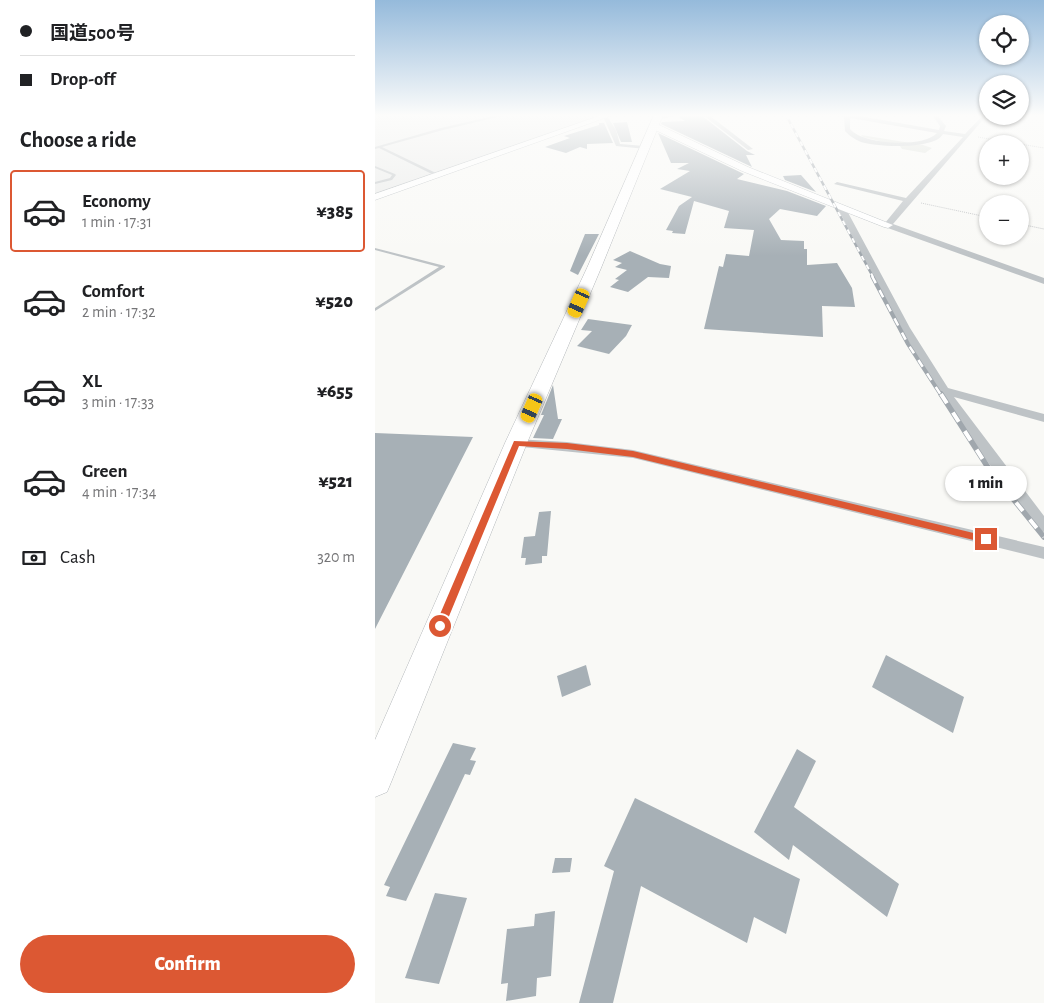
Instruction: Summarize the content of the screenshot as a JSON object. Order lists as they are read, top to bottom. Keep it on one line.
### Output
{"page":{"banner":["国道500号","Drop-off"],"map_buttons":["+","−"],"heading":"Choose a ride","list":[{"name":"Economy","note":"1 min · 17:31","value":"¥385"},{"name":"Comfort","note":"2 min · 17:32","value":"¥520"},{"name":"XL","note":"3 min · 17:33","value":"¥655"},{"name":"Green","note":"4 min · 17:34","value":"¥521"}],"bubble":"1 min","pay":["Cash","320 m"],"buttons":"Confirm"}}
